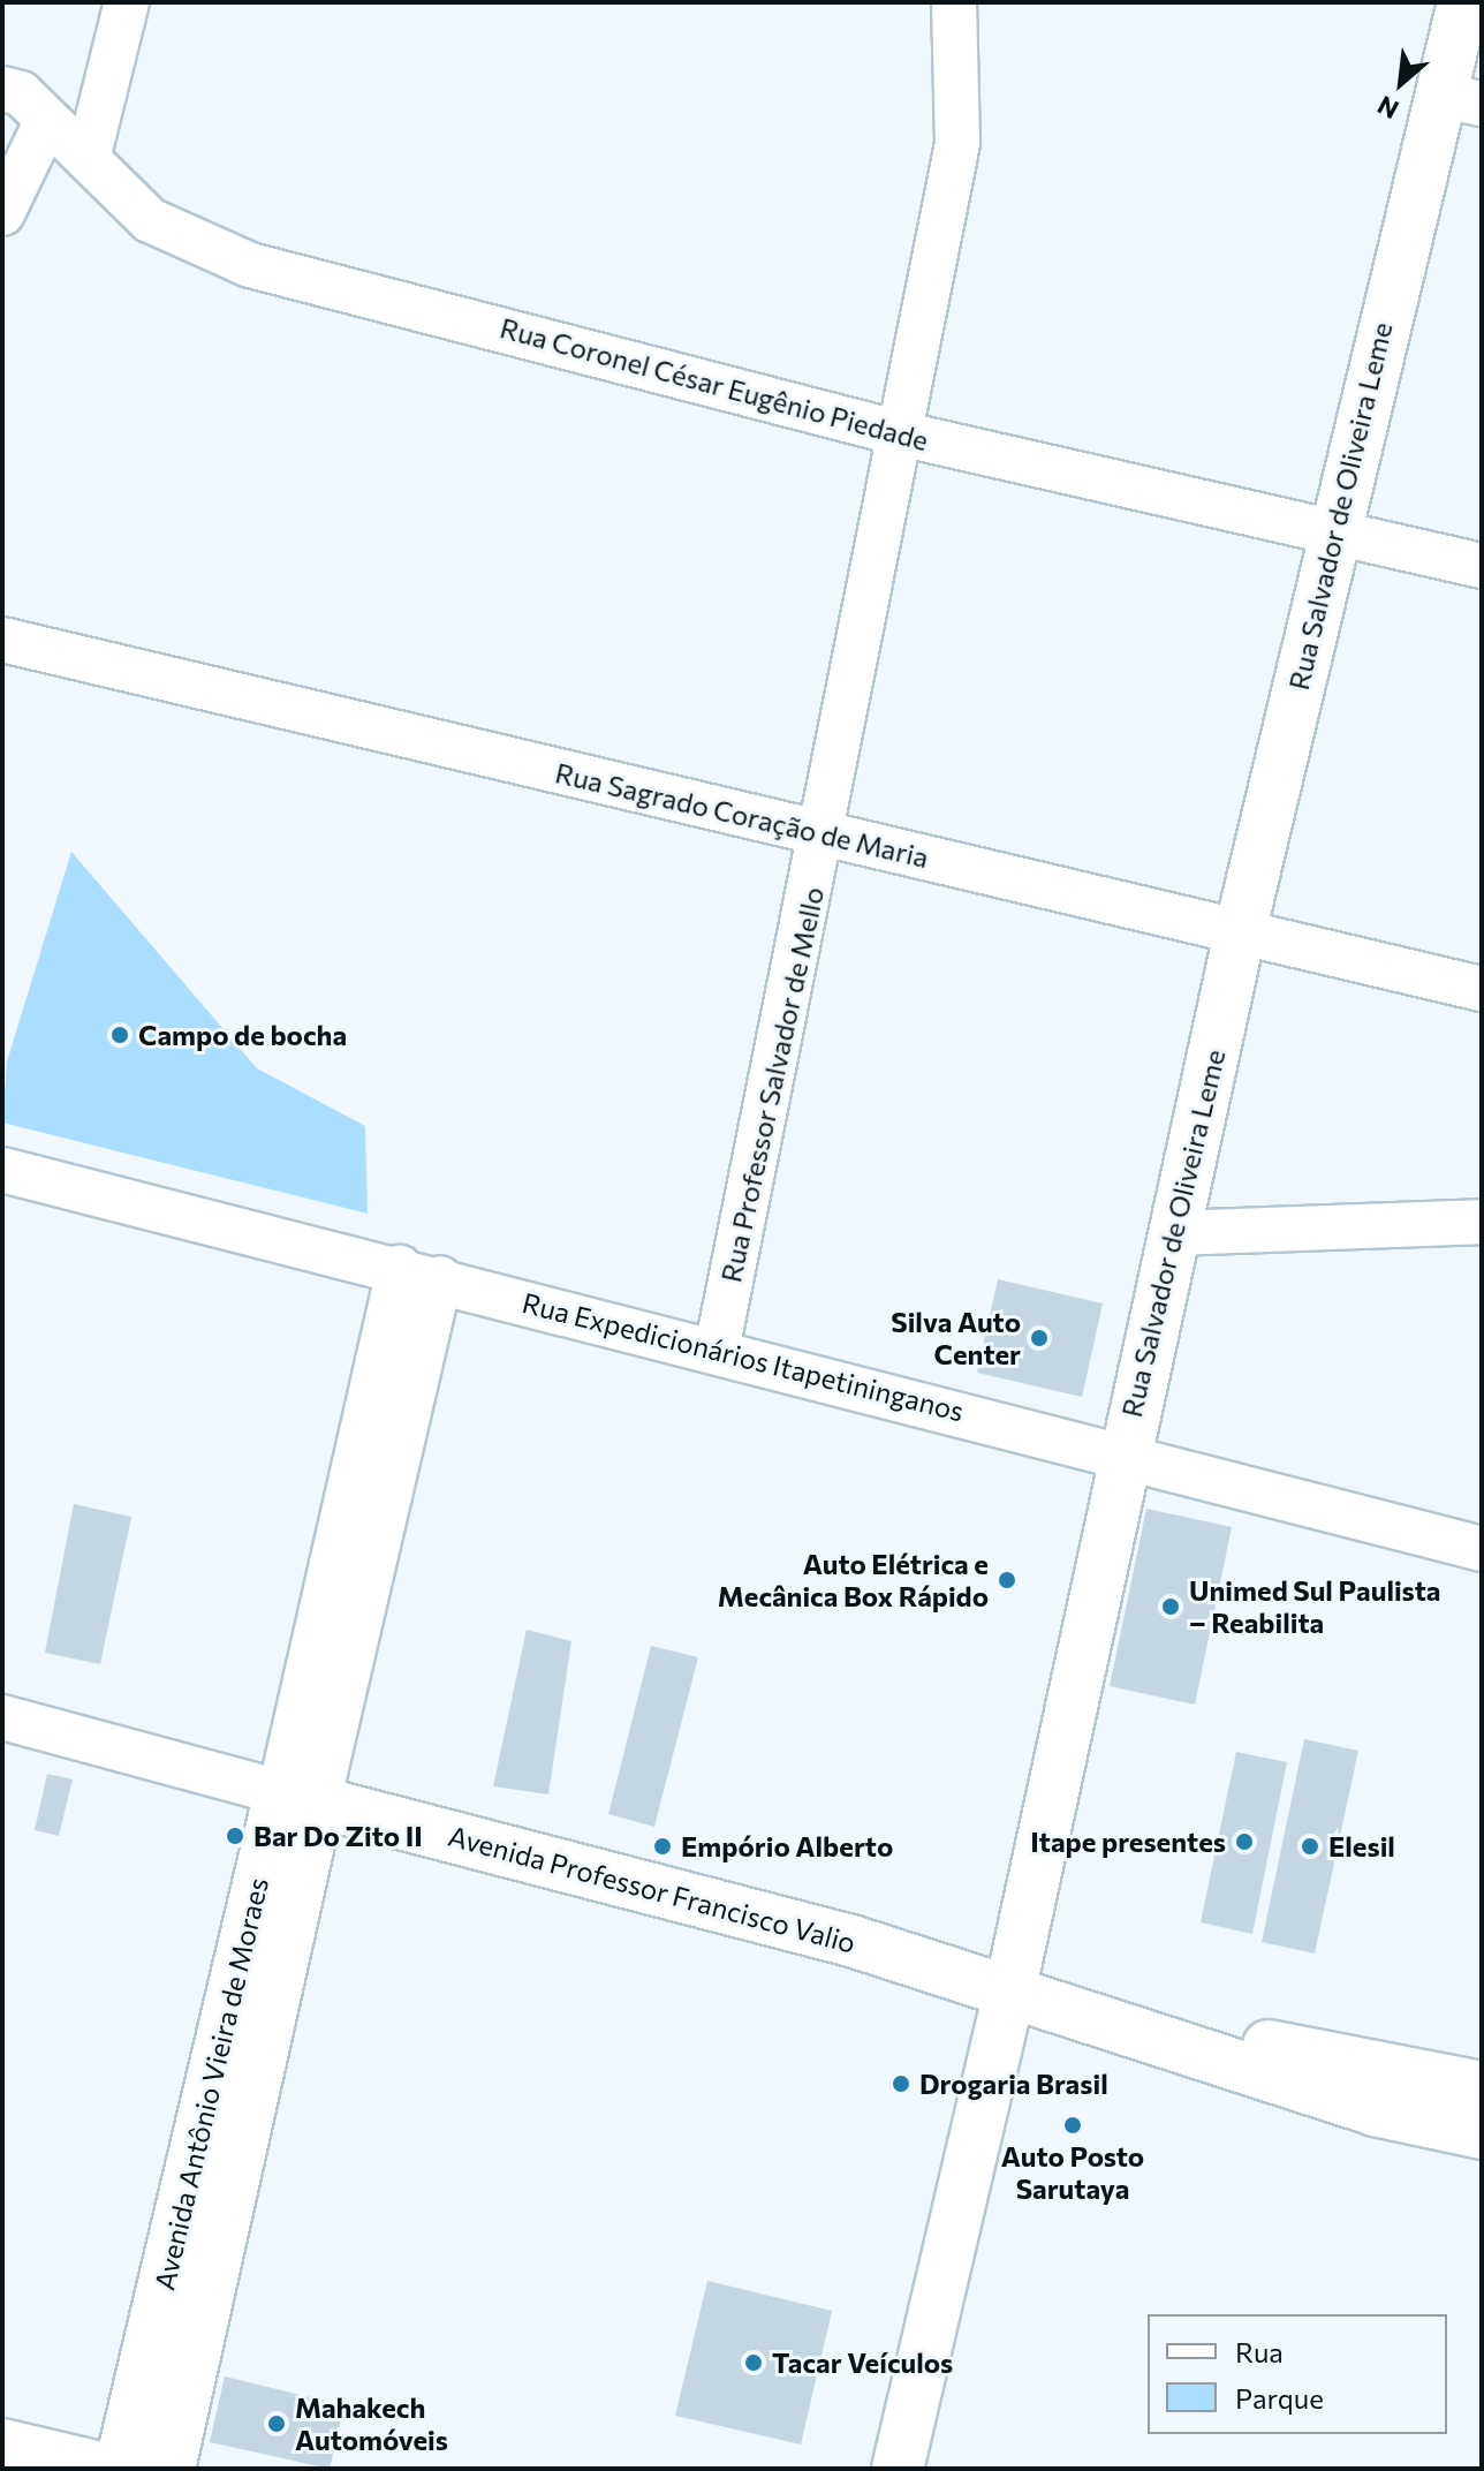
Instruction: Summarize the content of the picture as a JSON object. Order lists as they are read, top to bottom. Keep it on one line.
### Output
{"streets":{"main road":["Rua Salvador de Oliveira Leme","Avenida Professor Francisco Valio","Avenida Antônio Vieira de Moraes"],"street":["Rua Coronel César Eugênio Piedade","Rua Sagrado Coração de Maria","Rua Professor Salvador de Mello","Rua Expedicionários Itapetininganos"]},"crossings":[["Rua Coronel César Eugênio Piedade","Rua Salvador de Oliveira Leme"],["Rua Coronel César Eugênio Piedade","Rua Professor Salvador de Mello"],["Rua Salvador de Oliveira Leme","Rua Sagrado Coração de Maria"],["Rua Salvador de Oliveira Leme","Rua Expedicionários Itapetininganos"],["Rua Salvador de Oliveira Leme","Avenida Professor Francisco Valio"],["Rua Sagrado Coração de Maria","Rua Professor Salvador de Mello"],["Rua Professor Salvador de Mello","Rua Expedicionários Itapetininganos"],["Rua Expedicionários Itapetininganos","Avenida Antônio Vieira de Moraes"],["Avenida Professor Francisco Valio","Avenida Antônio Vieira de Moraes"]],"places":["Campo de bocha","Silva Auto Center","Auto Elétrica e Mecânica Box Rápido","Unimed Sul Paulista – Reabilita","Bar Do Zito II","Itape presentes","Empório Alberto","Elesil","Drogaria Brasil","Auto Posto Sarutaya","Tacar Veículos","Mahakech Automóveis"],"legend":["Rua","Parque"],"north":"bottom left"}
